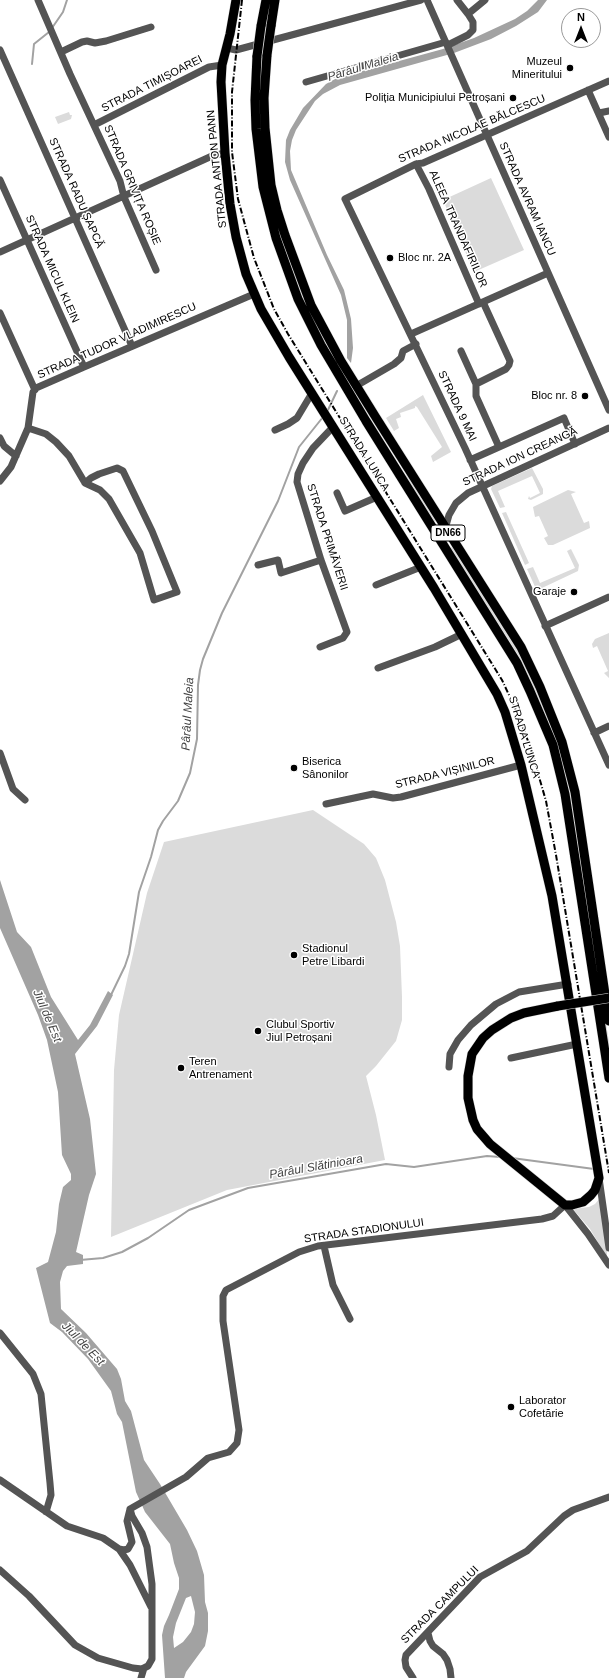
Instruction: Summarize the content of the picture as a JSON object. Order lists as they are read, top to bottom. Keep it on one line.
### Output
{"streets":{"main road":["STRADA ANTON PANN","STRADA LUNCA","DN66"],"street":["STRADA TIMIȘOAREI","STRADA NICOLAE BĂLCESCU","STRADA GRIVIȚA ROȘIE","STRADA RADU ȘAPCĂ","STRADA AVRAM IANCU","ALEEA TRANDAFIRILOR","STRADA MICUL KLEIN","STRADA TUDOR VLADIMIRESCU","STRADA 9 MAI","STRADA ION CREANGĂ","STRADA PRIMĂVERII","STRADA VIȘINILOR","STRADA STADIONULUI","STRADA CAMPULUI"]},"crossings":[["STRADA TIMIȘOAREI","STRADA ANTON PANN"],["STRADA TIMIȘOAREI","STRADA GRIVIȚA ROȘIE"],["STRADA NICOLAE BĂLCESCU","STRADA AVRAM IANCU"],["STRADA NICOLAE BĂLCESCU","ALEEA TRANDAFIRILOR"],["STRADA NICOLAE BĂLCESCU","STRADA 9 MAI"],["STRADA ANTON PANN","STRADA TUDOR VLADIMIRESCU"],["STRADA ANTON PANN","STRADA LUNCA"],["STRADA RADU ȘAPCĂ","STRADA TUDOR VLADIMIRESCU"],["STRADA AVRAM IANCU","ALEEA TRANDAFIRILOR"],["ALEEA TRANDAFIRILOR","STRADA 9 MAI"],["STRADA MICUL KLEIN","STRADA TUDOR VLADIMIRESCU"],["STRADA 9 MAI","STRADA ION CREANGĂ"],["STRADA LUNCA","STRADA PRIMĂVERII"],["STRADA LUNCA","STRADA VIȘINILOR"],["STRADA ION CREANGĂ","DN66"]],"water":["Pârâul Maleia","Jiul de Est","Pârâul Slătinioara"],"places":["Muzeul Mineritului","Poliția Municipiului Petroșani","Bloc nr. 2A","Bloc nr. 8","Garaje","Biserica Sânonilor","Stadionul Petre Libardi","Clubul Sportiv Jiul Petroșani","Teren Antrenament","Laborator Cofetărie"],"north":"top"}
